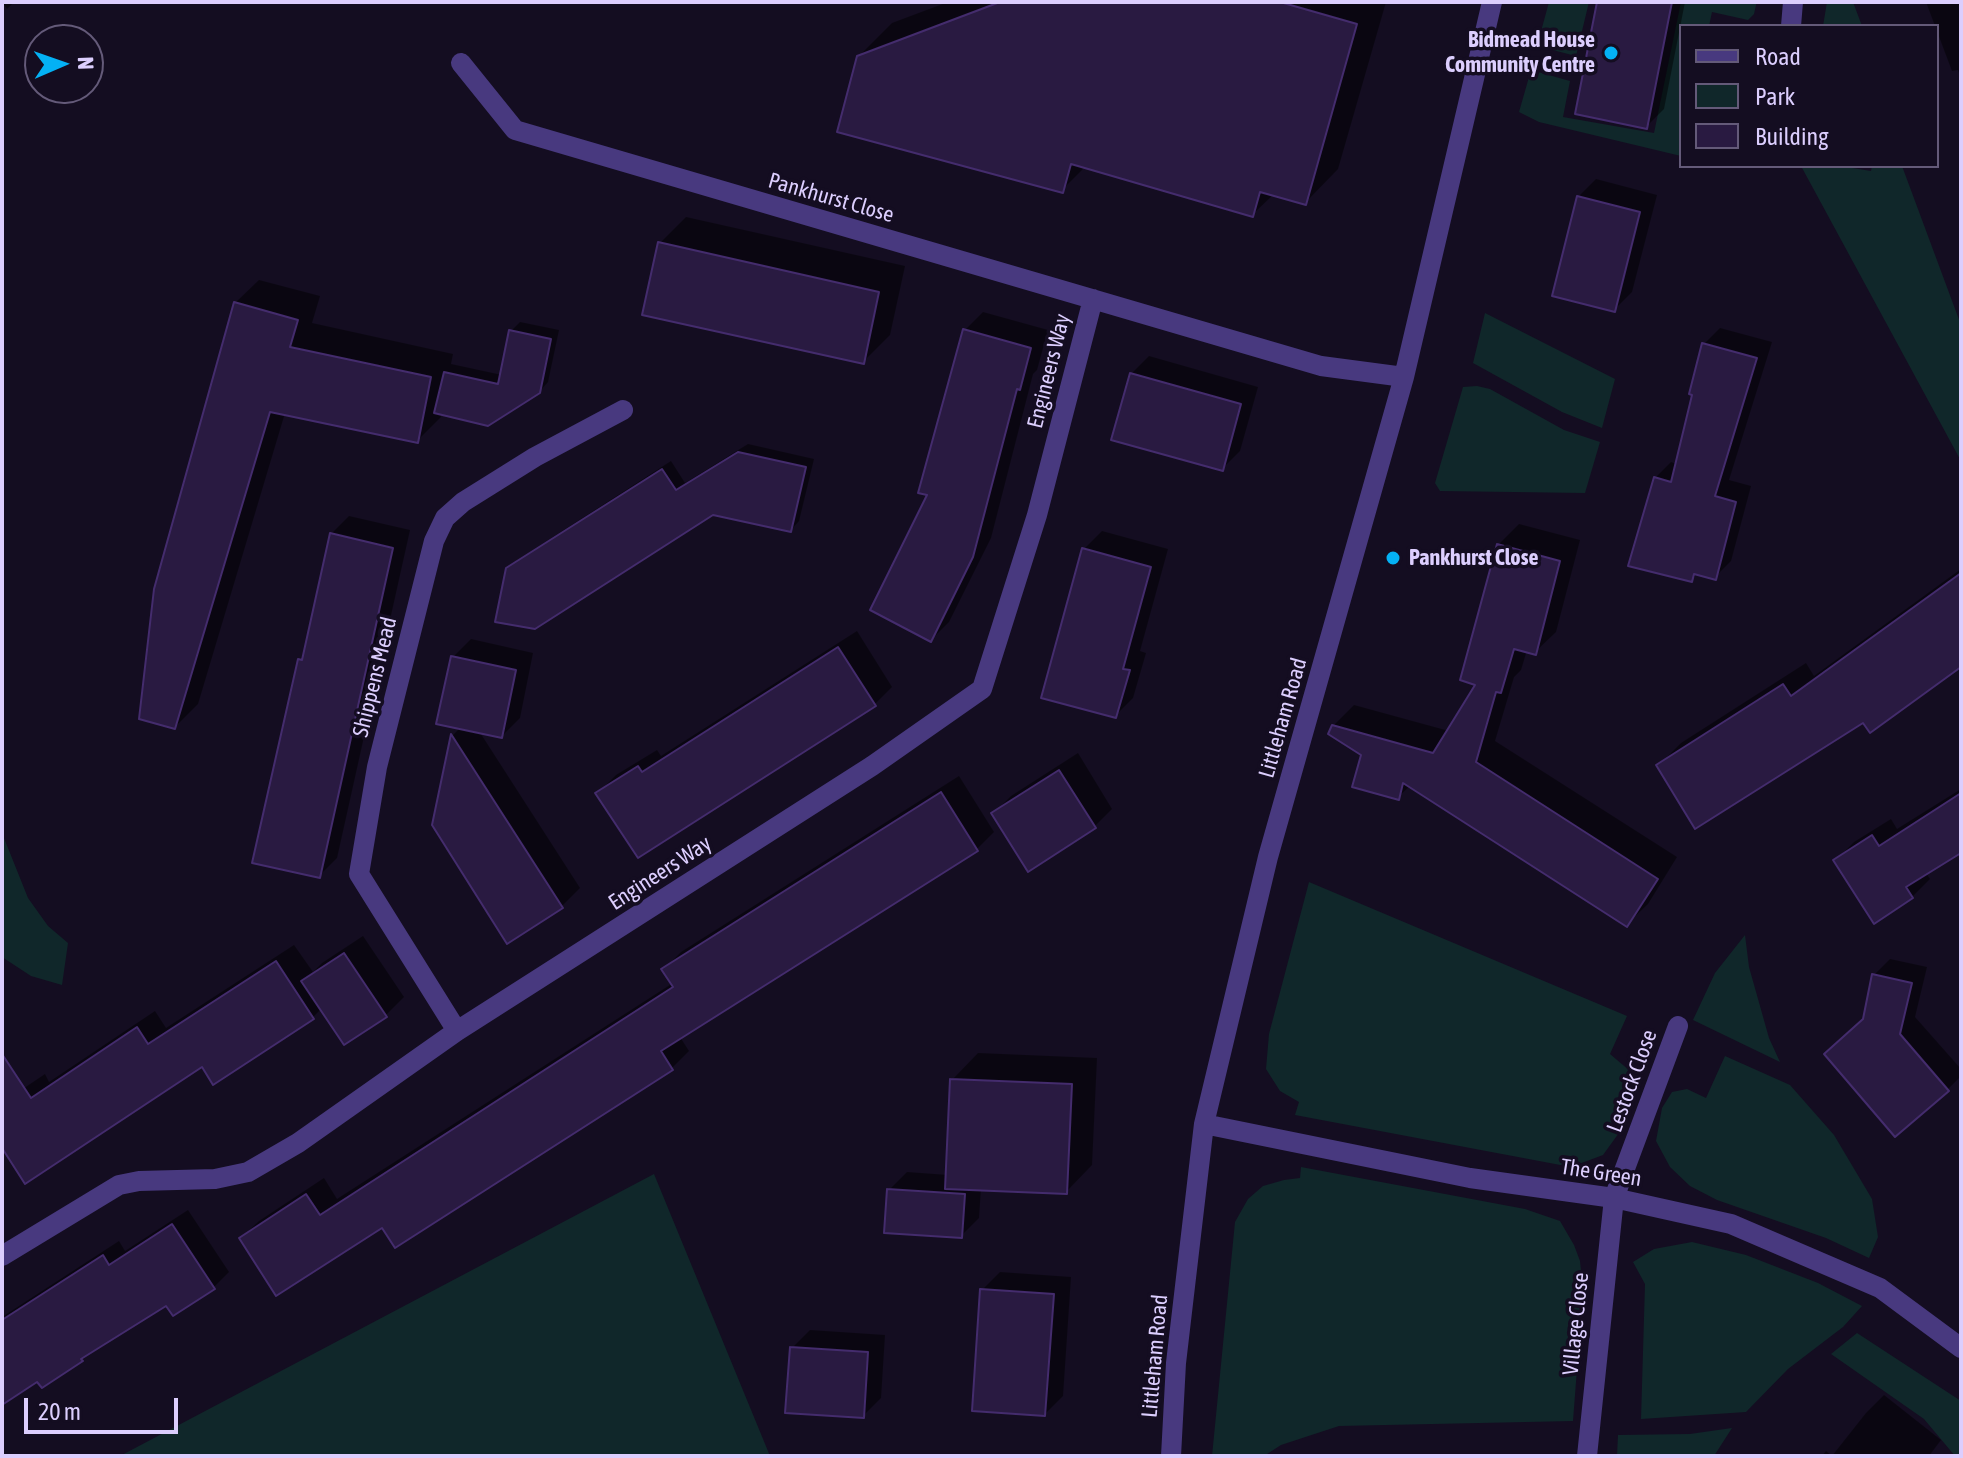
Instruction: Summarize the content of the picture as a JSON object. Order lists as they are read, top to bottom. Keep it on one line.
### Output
{"streets":{"street":["Pankhurst Close","Engineers Way","Shippens Mead","Littleham Road","Lestock Close","The Green","Village Close"]},"crossings":[["Pankhurst Close","Engineers Way"],["Pankhurst Close","Littleham Road"],["Engineers Way","Shippens Mead"],["Littleham Road","The Green"],["Lestock Close","The Green"],["Lestock Close","Village Close"],["The Green","Village Close"]],"places":["Bidmead House Community Centre","Pankhurst Close"],"legend":["Road","Park","Building"],"scale_bar":"20 m","north":"right"}
